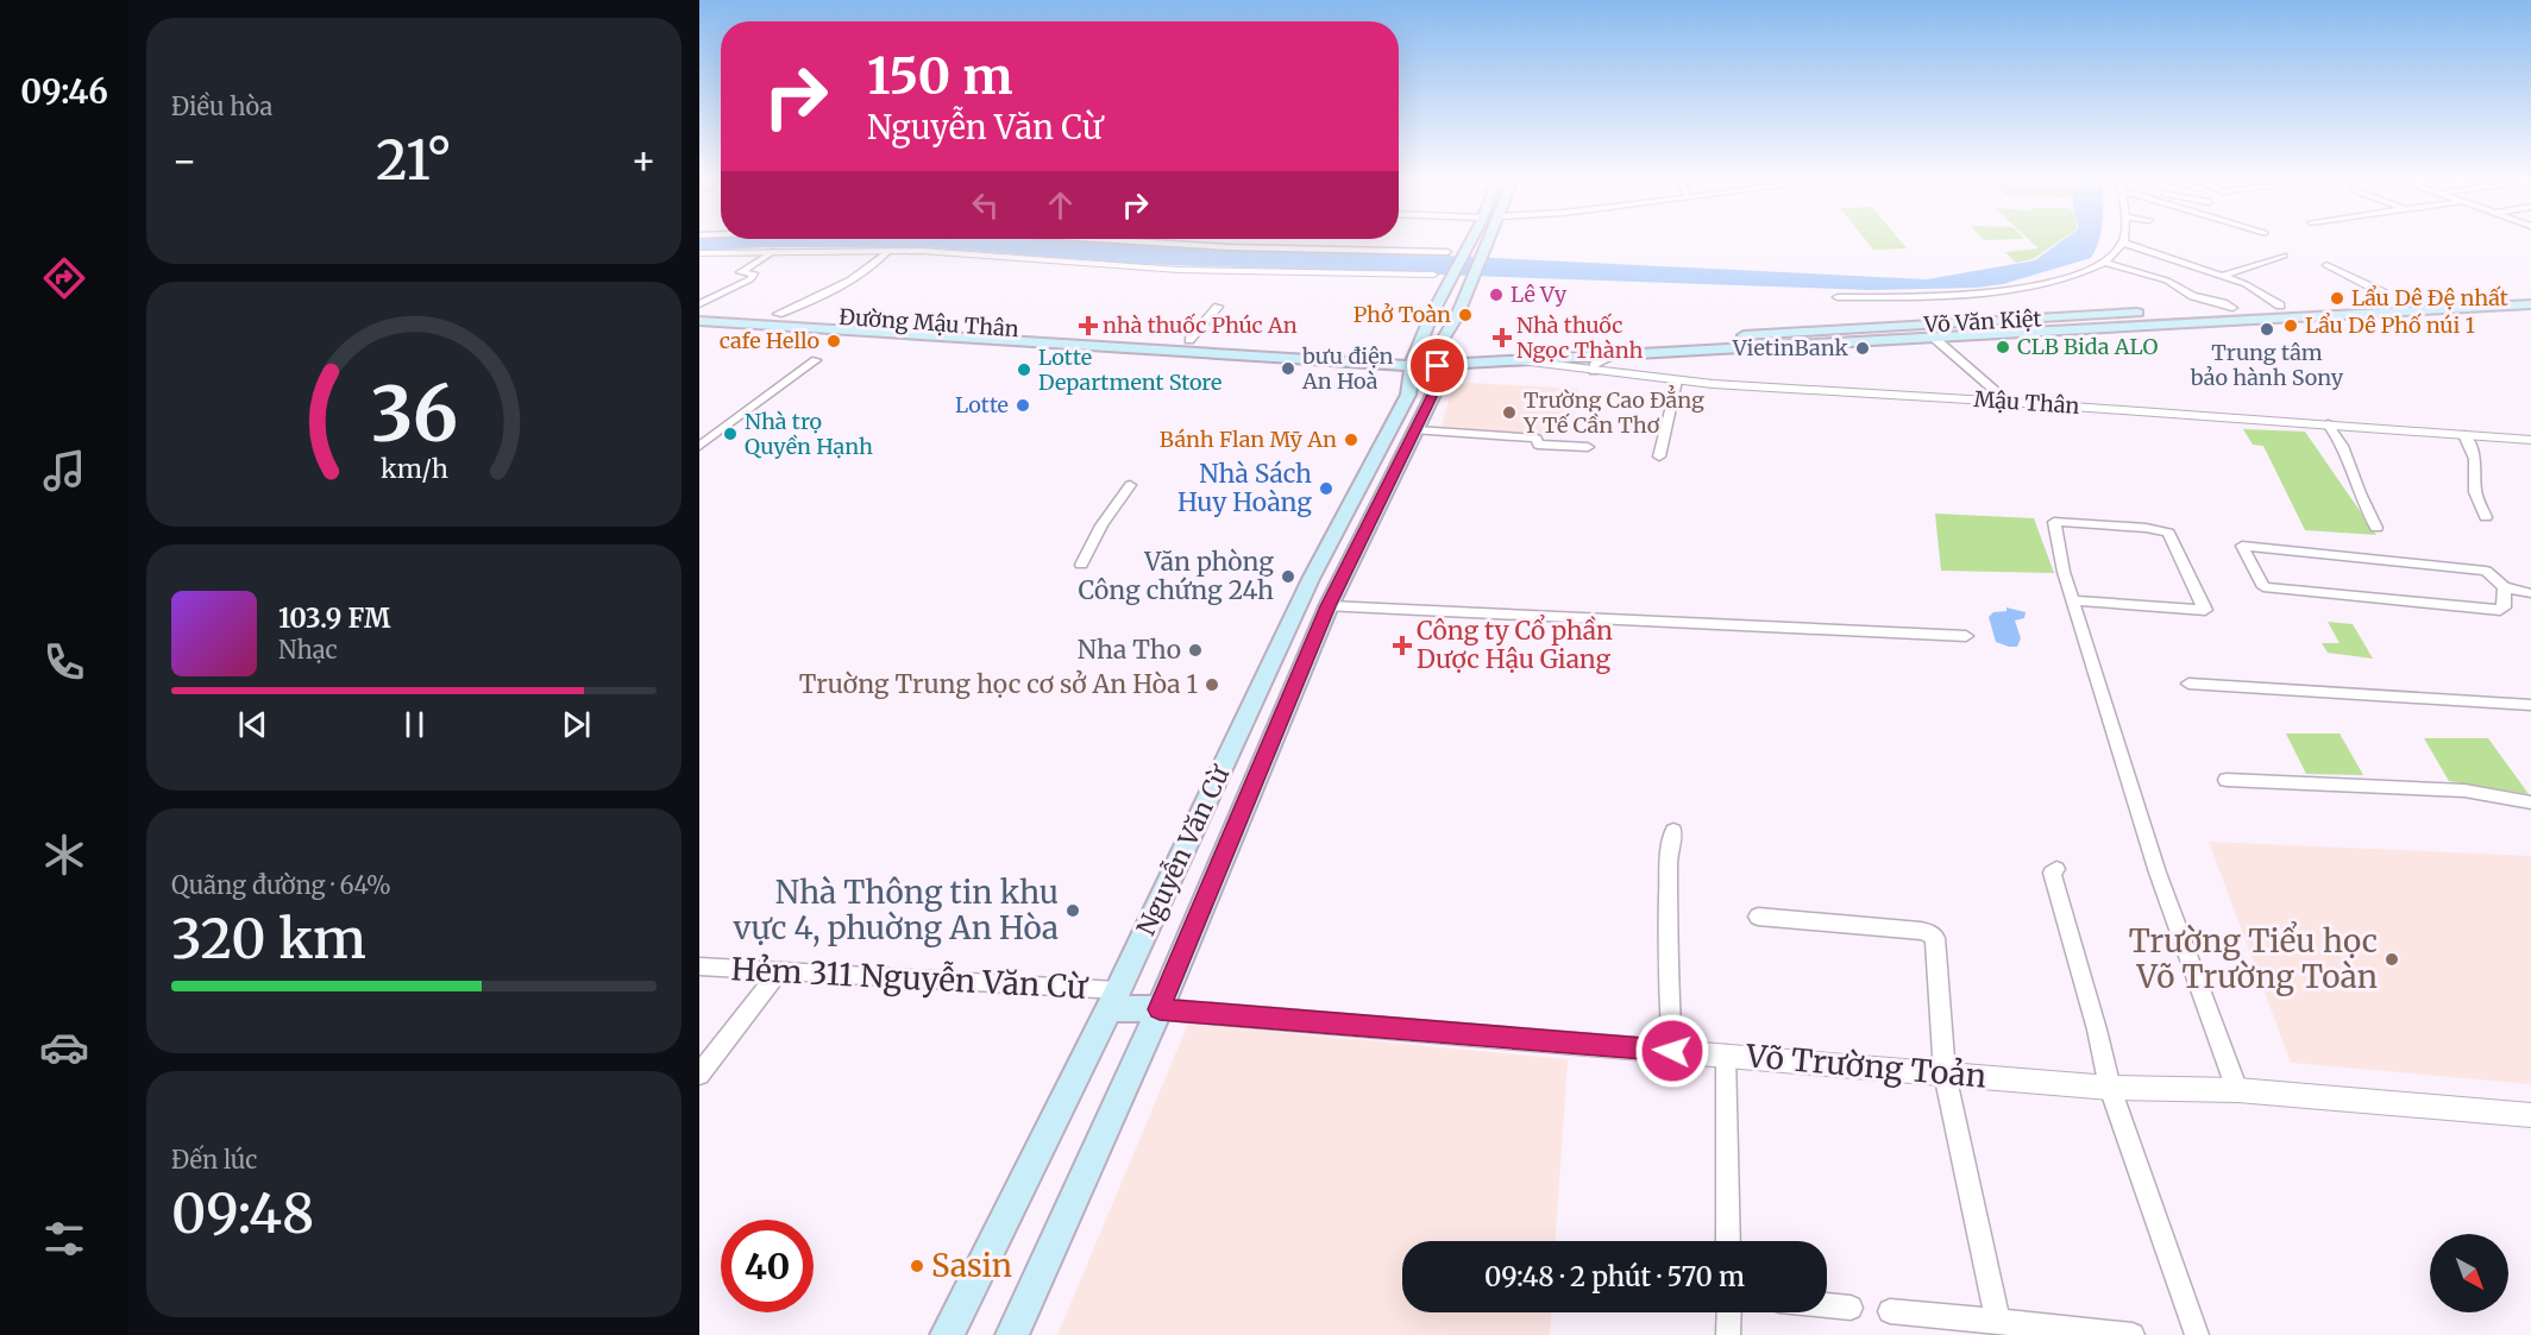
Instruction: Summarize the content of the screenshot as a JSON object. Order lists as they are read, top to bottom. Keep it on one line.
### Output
{"streets":{"main road":["Võ Văn Kiệt","Đường Mậu Thân","Nguyễn Văn Cừ"],"street":["Mậu Thân","Hẻm 311 Nguyễn Văn Cừ","Võ Trường Toản"]},"crossings":[["Võ Văn Kiệt","Mậu Thân"],["Võ Văn Kiệt","Nguyễn Văn Cừ"],["Đường Mậu Thân","Nguyễn Văn Cừ"],["Nguyễn Văn Cừ","Hẻm 311 Nguyễn Văn Cừ"],["Nguyễn Văn Cừ","Võ Trường Toản"]],"places":{"other":["Lê Vy","Lẩu Dê Đệ nhất","Phở Toàn","Lẩu Dê Phố núi 1","Trung tâm bảo hành Sony","cafe Hello","CLB Bida ALO","VietinBank","bưu điện An Hoà","Lotte Department Store","Lotte","Trường Cao Đẳng Y Tế Cần Thơ","Nhà trọ Quyền Hạnh","Bánh Flan Mỹ An","Nhà Sách Huy Hoàng","Văn phòng Công chứng 24h","Nha Tho","Truờng Trung học cơ sở An Hòa 1","Nhà Thông tin khu vực 4, phuờng An Hòa","Trường Tiểu học Võ Trường Toàn","Sasin"],"health":["nhà thuốc Phúc An","Nhà thuốc Ngọc Thành","Công ty Cổ phần Dược Hậu Giang"]},"north":"bottom right","page":{"tabs":"09:46","tile":["Điều hòa",["Quãng đường · 64%","320 km"],["Đến lúc","09:48"]],"turn":["150 m","Nguyễn Văn Cừ"],"heat":["−","21°","+"],"song":["103.9 FM","Nhạc"],"limit":"40","trip":"09:48 · 2 phút · 570 m","gauge":["36","km/h"]}}
